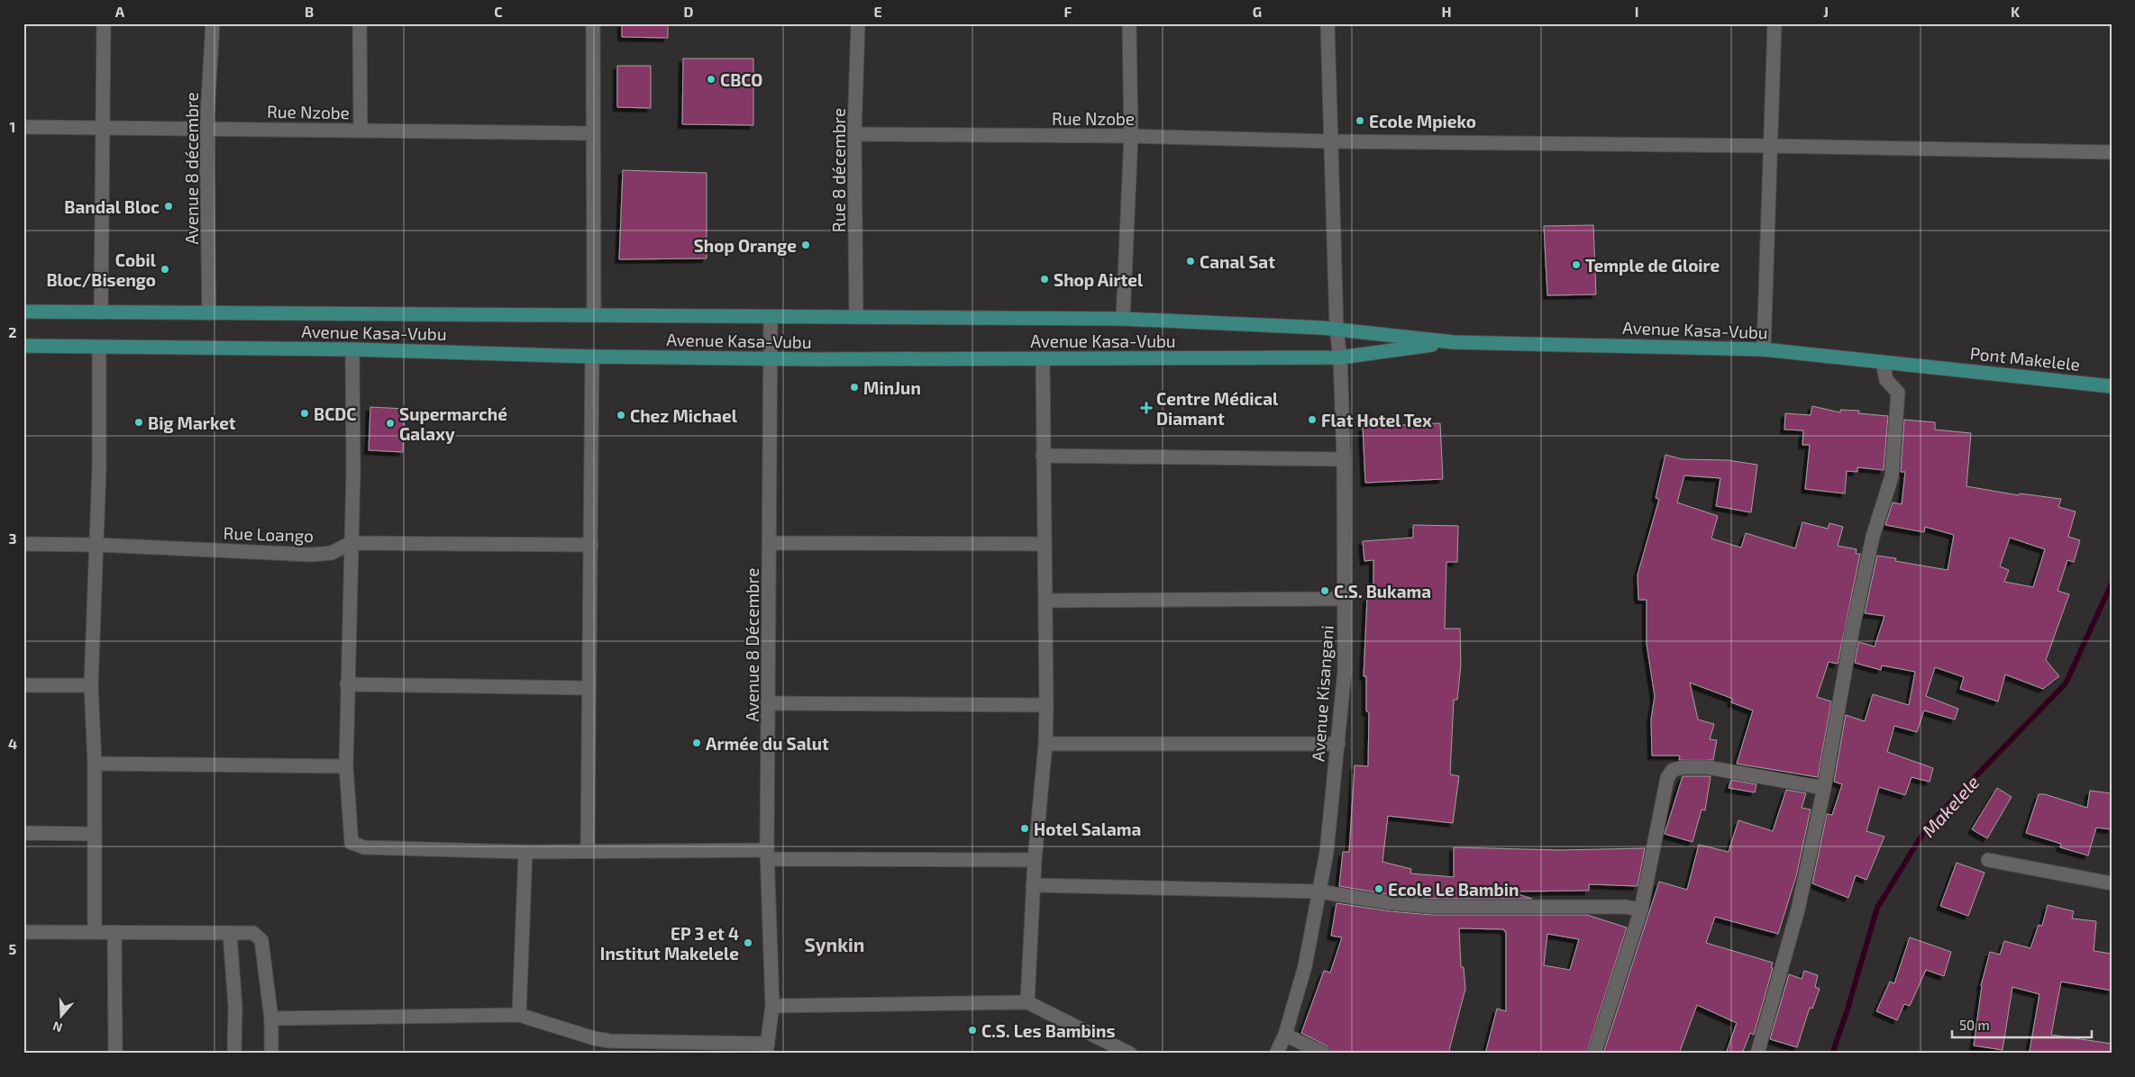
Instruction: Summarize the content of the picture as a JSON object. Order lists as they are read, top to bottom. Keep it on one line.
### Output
{"streets":{"main road":["Avenue Kasa-Vubu","Pont Makelele"],"street":["Rue Nzobe","Avenue 8 décembre","Rue 8 décembre","Rue Loango","Avenue 8 Décembre","Avenue Kisangani"]},"crossings":[["Rue Nzobe","Avenue 8 décembre"],["Rue Nzobe","Rue 8 décembre"],["Rue Nzobe","Avenue Kisangani"],["Avenue 8 décembre","Avenue Kasa-Vubu"],["Rue 8 décembre","Avenue Kasa-Vubu"],["Avenue Kasa-Vubu","Pont Makelele"],["Avenue Kasa-Vubu","Avenue 8 Décembre"],["Avenue Kasa-Vubu","Avenue Kisangani"]],"districts":["Synkin"],"water":["Makelele"],"places":{"other":["CBCO","Ecole Mpieko","Bandal Bloc","Shop Orange","Canal Sat","Temple de Gloire","Cobil Bloc/Bisengo","Shop Airtel","MinJun","BCDC","Chez Michael","Flat Hotel Tex","Big Market","Supermarché Galaxy","C.S. Bukama","Armée du Salut","Hotel Salama","Ecole Le Bambin","EP 3 et 4 Institut Makelele","C.S. Les Bambins"],"health":["Centre Médical Diamant"]},"scale_bar":"50 m","north":"bottom","grid":{"columns":["A","B","C","D","E","F","G","H","I","J","K"],"rows":["1","2","3","4","5"]}}
